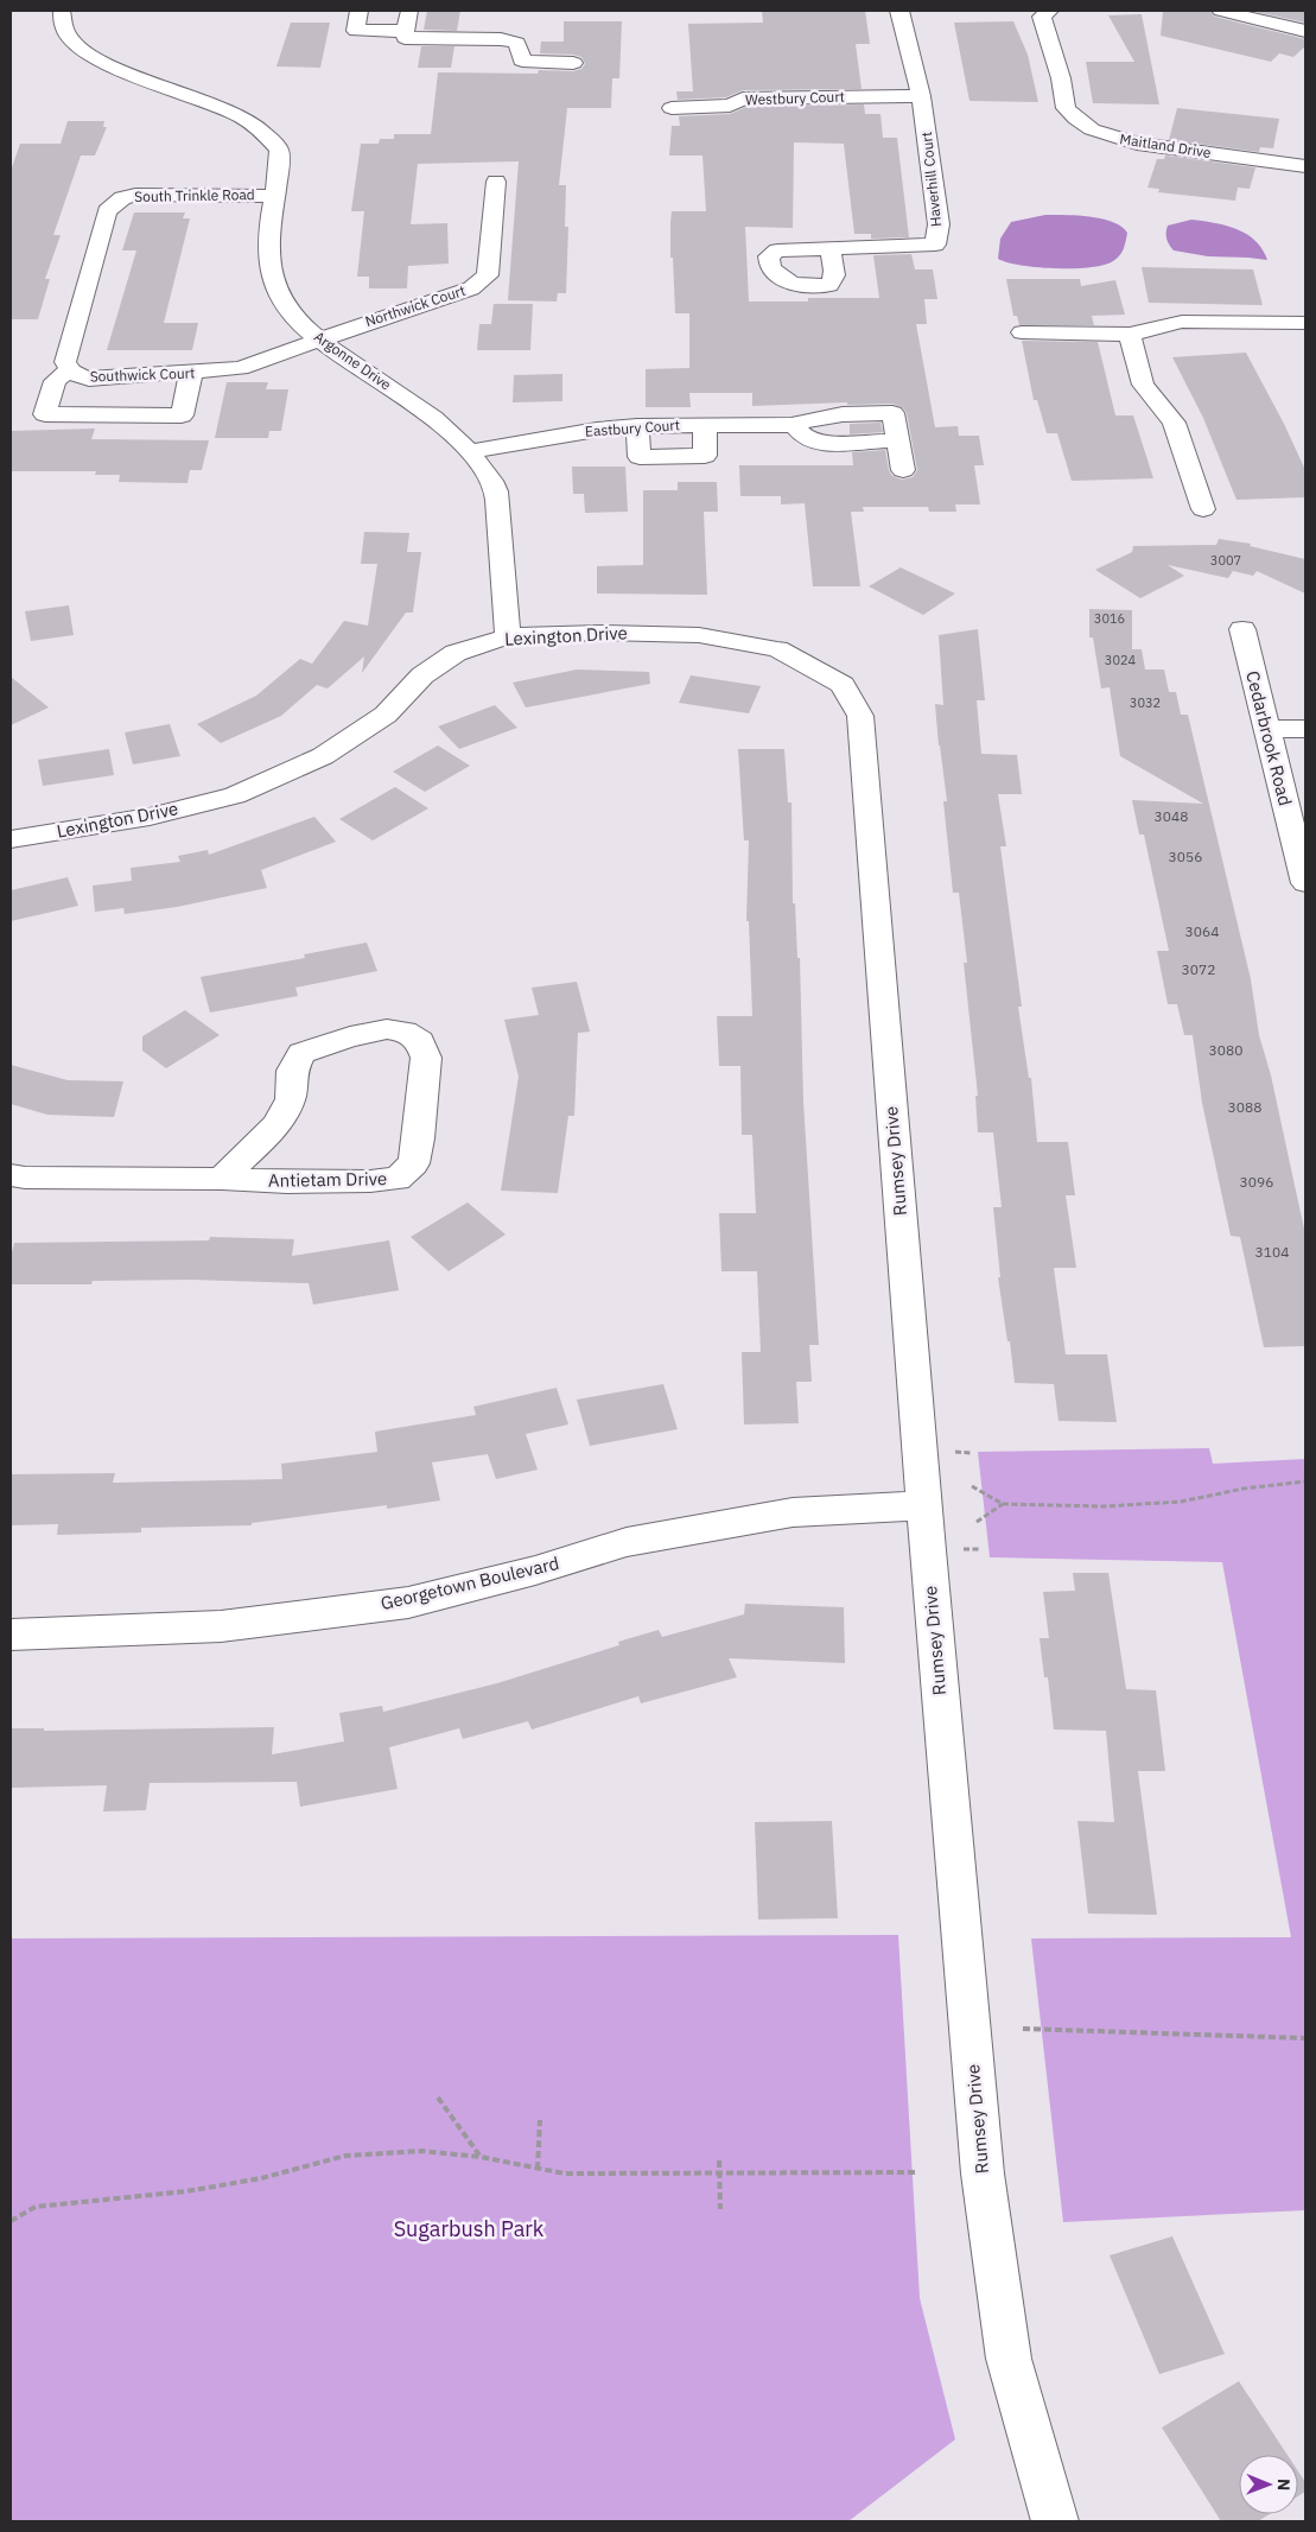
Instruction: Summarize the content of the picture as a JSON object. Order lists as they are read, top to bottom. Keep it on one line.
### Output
{"streets":{"street":["Westbury Court","Maitland Drive","Haverhill Court","South Trinkle Road","Northwick Court","Argonne Drive","Southwick Court","Eastbury Court","Lexington Drive","Cedarbrook Road","Rumsey Drive","Antietam Drive","Georgetown Boulevard"]},"crossings":[["Westbury Court","Haverhill Court"],["South Trinkle Road","Argonne Drive"],["South Trinkle Road","Southwick Court"],["Northwick Court","Argonne Drive"],["Northwick Court","Southwick Court"],["Argonne Drive","Southwick Court"],["Argonne Drive","Eastbury Court"],["Argonne Drive","Lexington Drive"],["Lexington Drive","Rumsey Drive"],["Rumsey Drive","Georgetown Boulevard"]],"parks":["Sugarbush Park"],"house_numbers":["3007","3016","3024","3032","3048","3056","3064","3072","3080","3088","3096","3104"],"north":"right"}
